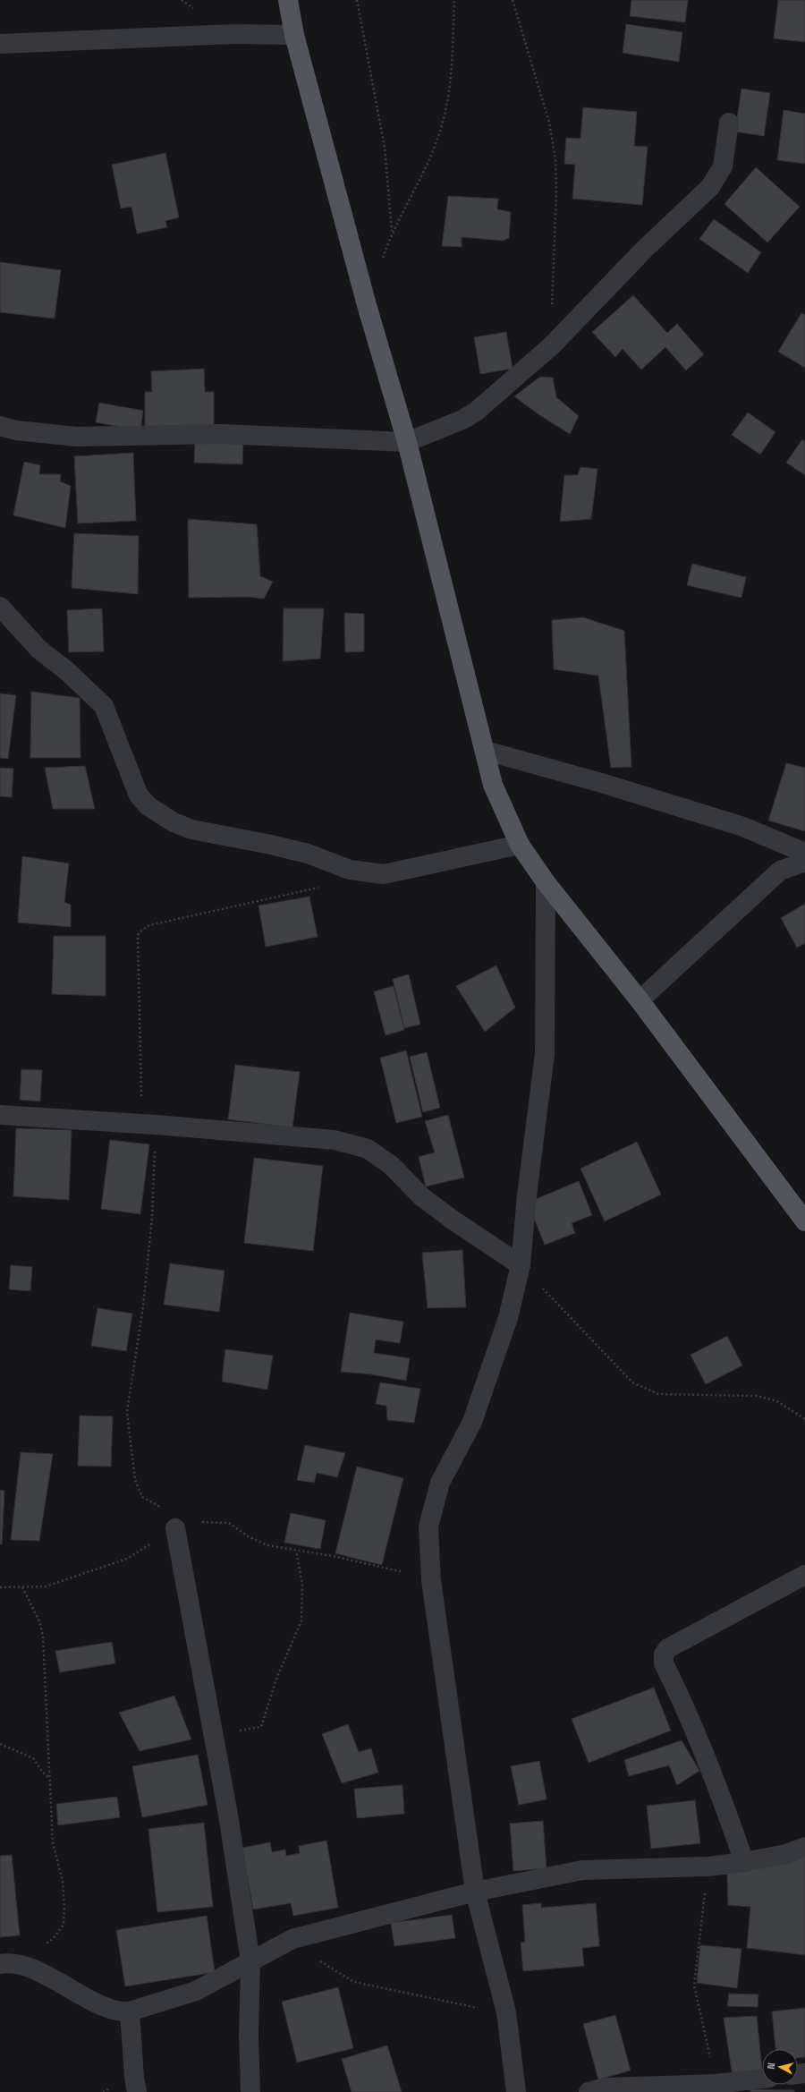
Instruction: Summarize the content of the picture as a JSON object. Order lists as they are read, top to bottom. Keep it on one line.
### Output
{"north":"left"}
